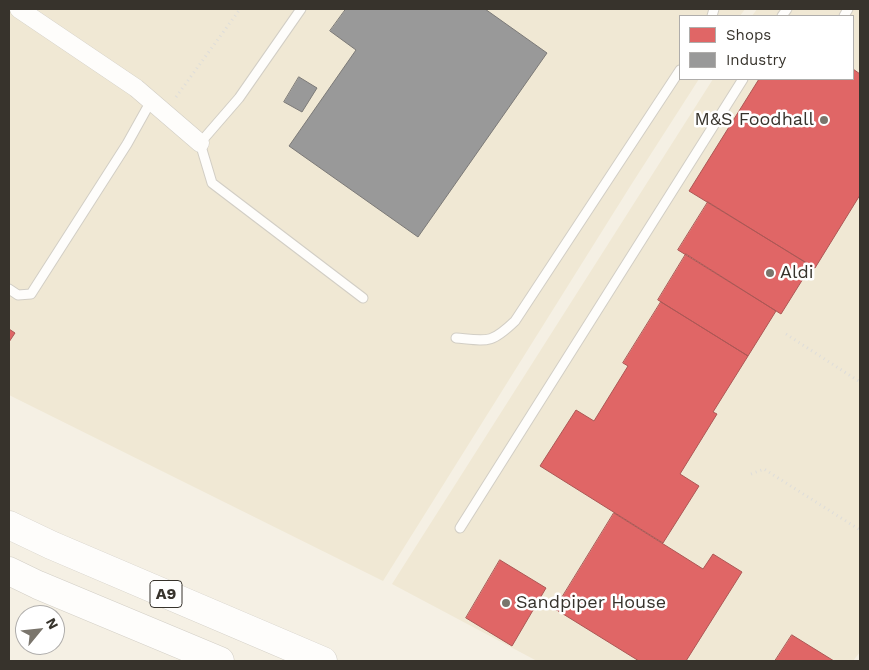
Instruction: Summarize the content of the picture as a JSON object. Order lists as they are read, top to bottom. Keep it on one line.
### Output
{"streets":{"highway":["A9"]},"places":["M&S Foodhall","Aldi","Sandpiper House"],"legend":["Shops","Industry"],"north":"top right"}
